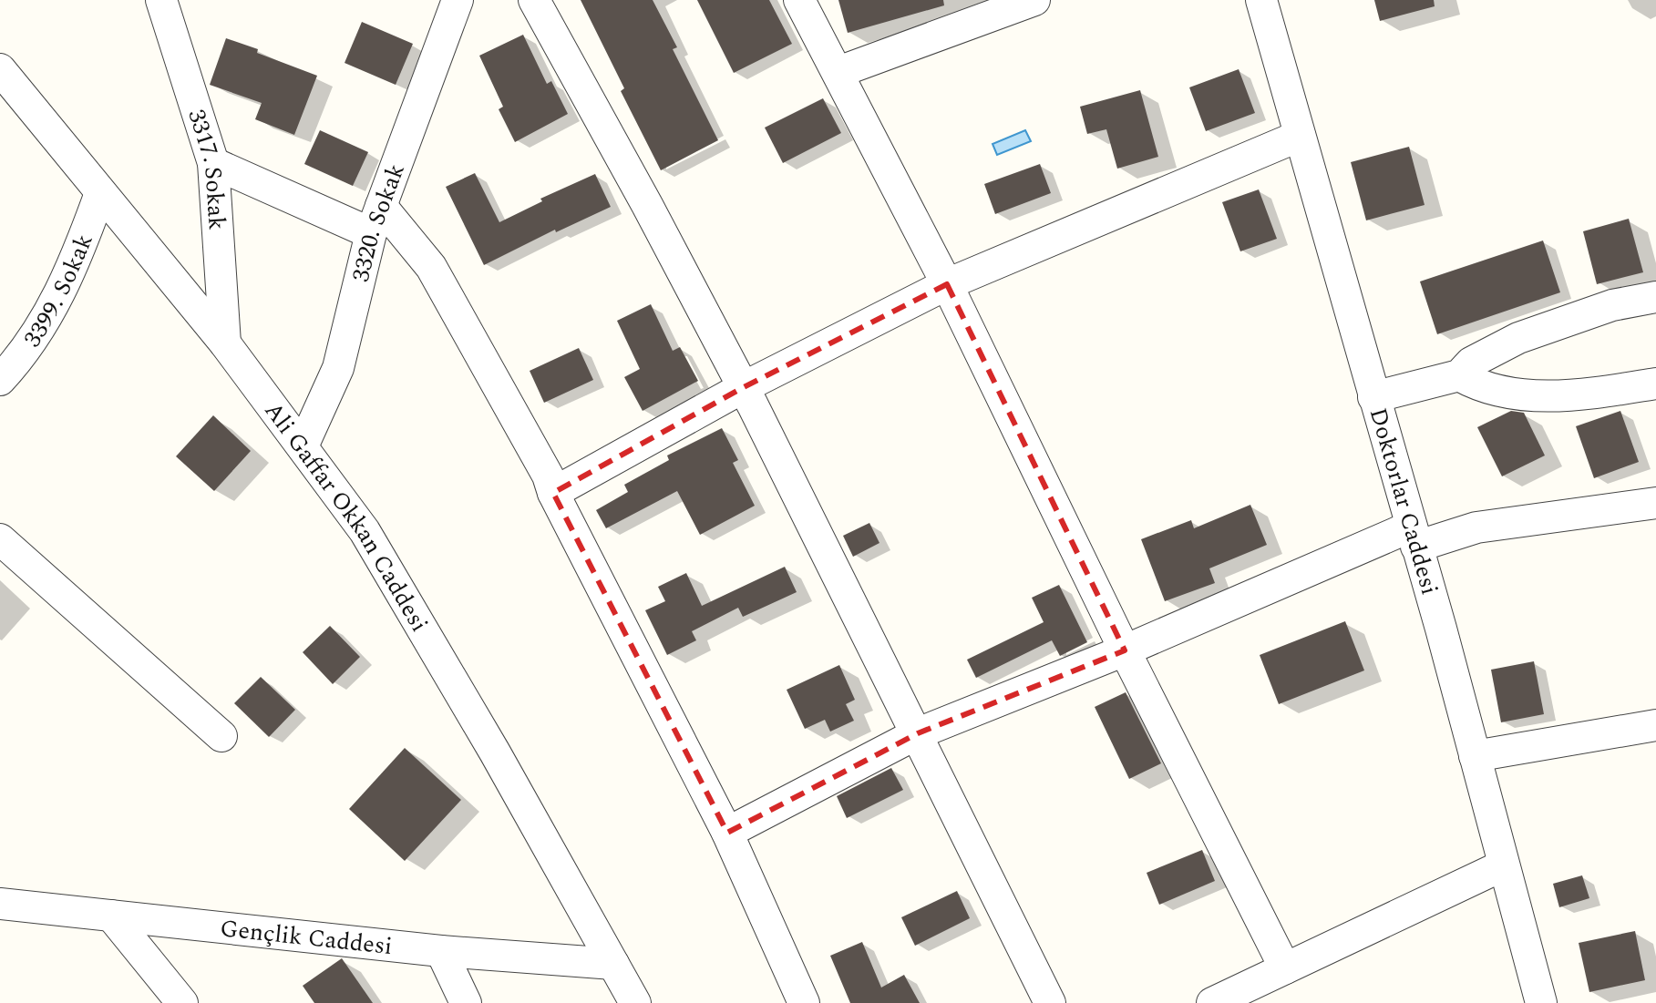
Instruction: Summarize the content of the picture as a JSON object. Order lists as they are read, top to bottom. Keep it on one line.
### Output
{"streets":{"street":["3317. Sokak","3320. Sokak","3399. Sokak","Doktorlar Caddesi","Ali Gaffar Okkan Caddesi","Gençlik Caddesi"]},"crossings":[["3317. Sokak","Ali Gaffar Okkan Caddesi"],["3320. Sokak","Ali Gaffar Okkan Caddesi"],["3399. Sokak","Ali Gaffar Okkan Caddesi"],["Ali Gaffar Okkan Caddesi","Gençlik Caddesi"]]}
